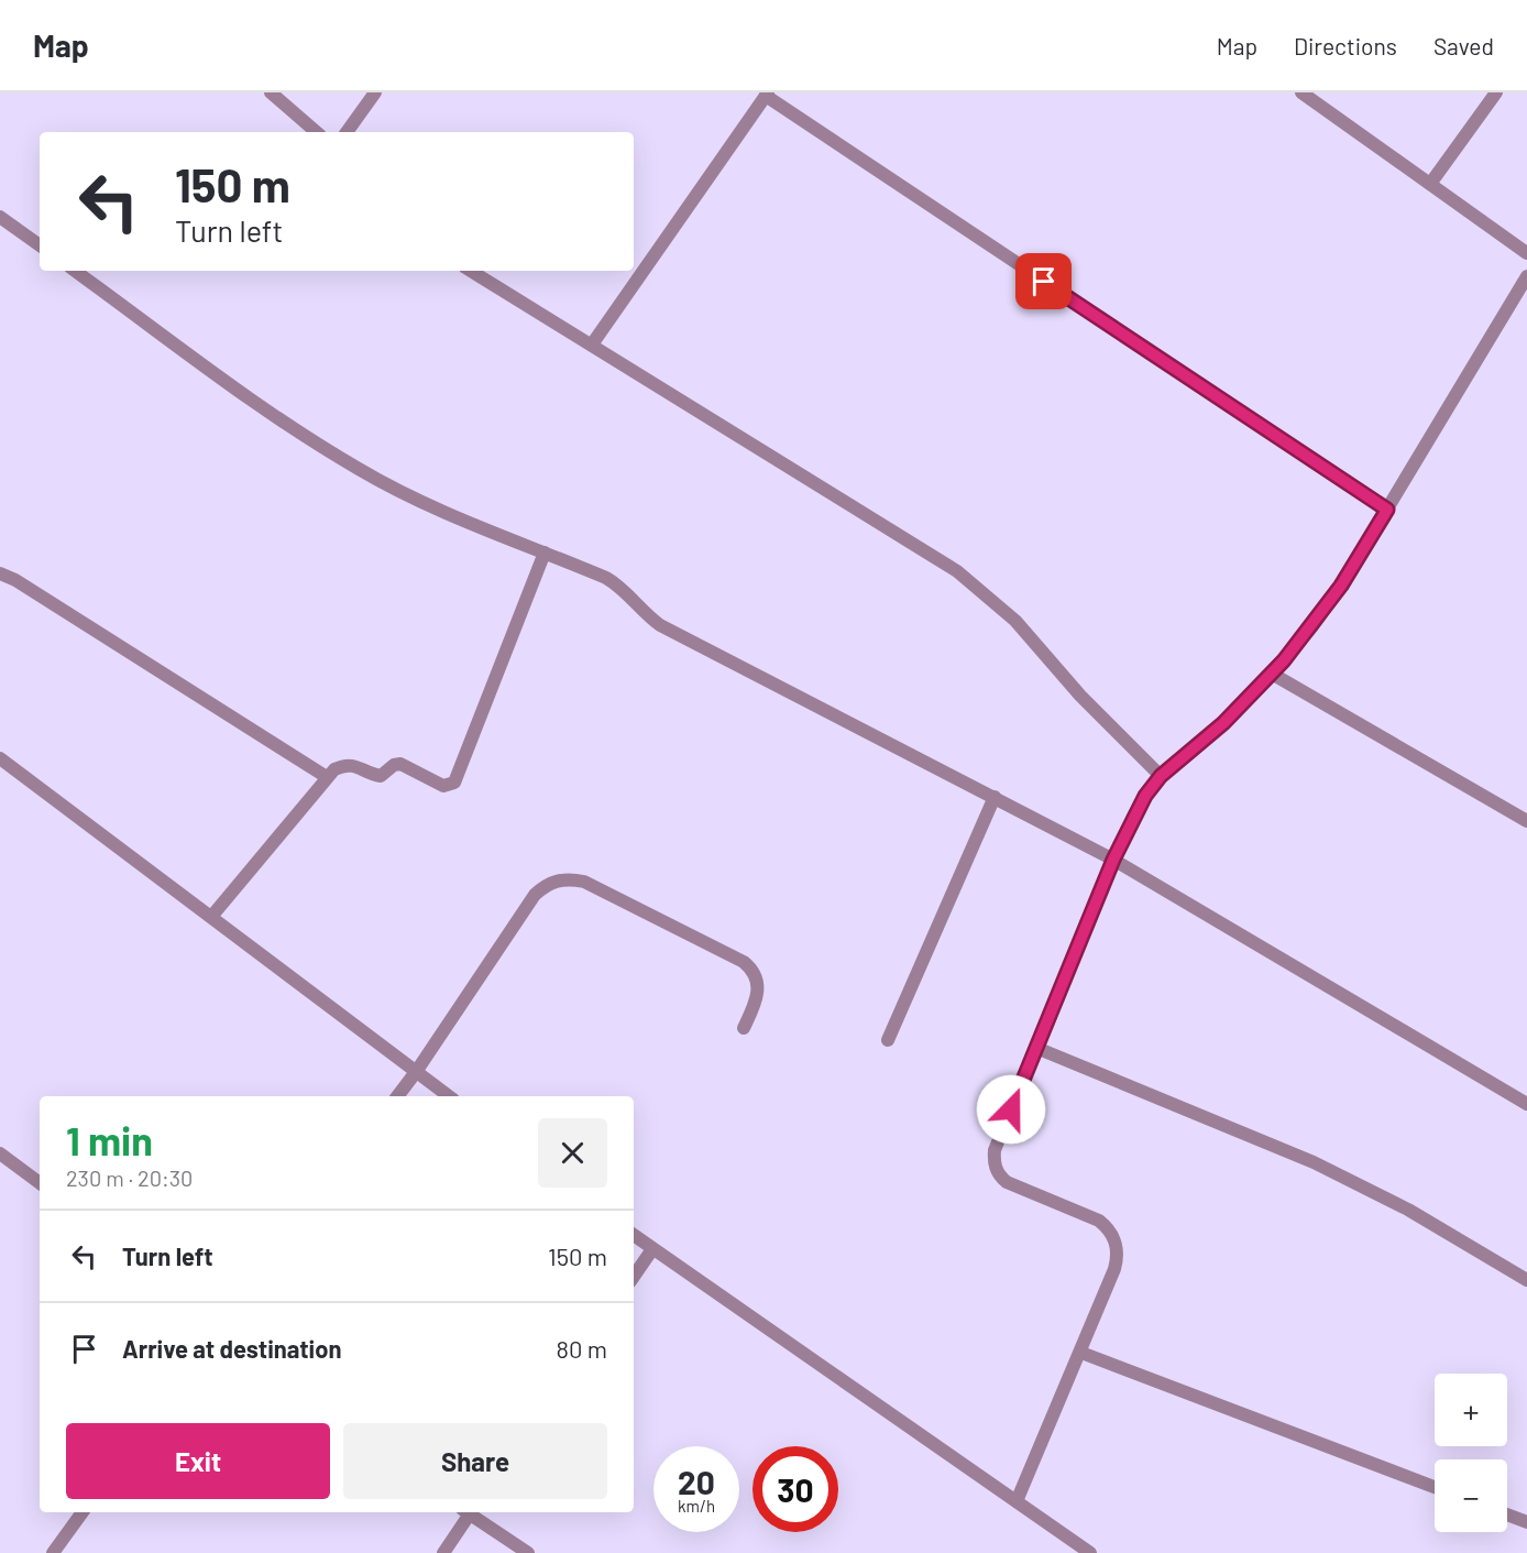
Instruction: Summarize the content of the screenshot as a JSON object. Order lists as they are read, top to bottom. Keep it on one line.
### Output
{"page":{"header":"Map","nav":["Map","Directions","Saved"],"turn":["150 m","Turn left"],"heading":["1 min","230 m · 20:30"],"list":[{"name":"Turn left","value":"150 m"},{"name":"Arrive at destination","value":"80 m"}],"map_buttons":["+","−"],"buttons":["Exit","Share"],"speed":"20 km/h","limit":"30"}}
